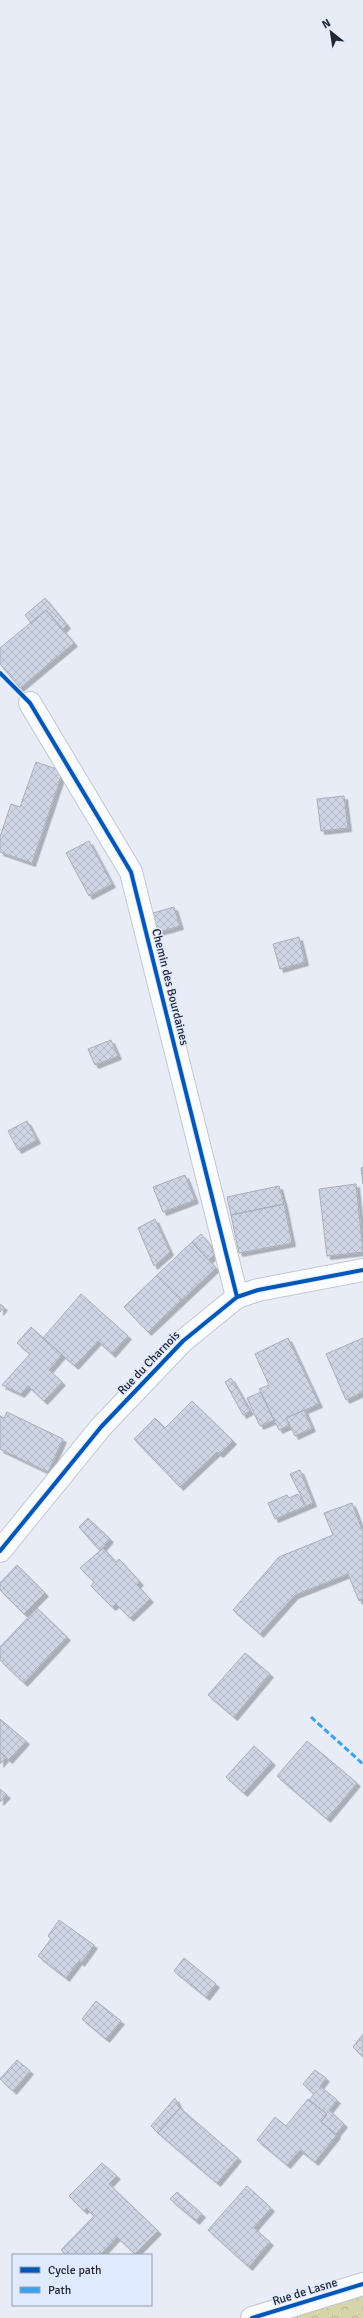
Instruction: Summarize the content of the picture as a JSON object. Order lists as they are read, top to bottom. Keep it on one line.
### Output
{"streets":{"street":["Chemin des Bourdaines","Rue du Charnois","Rue de Lasne"]},"crossings":[["Chemin des Bourdaines","Rue du Charnois"]],"legend":["Cycle path","Path"],"north":"top left"}
